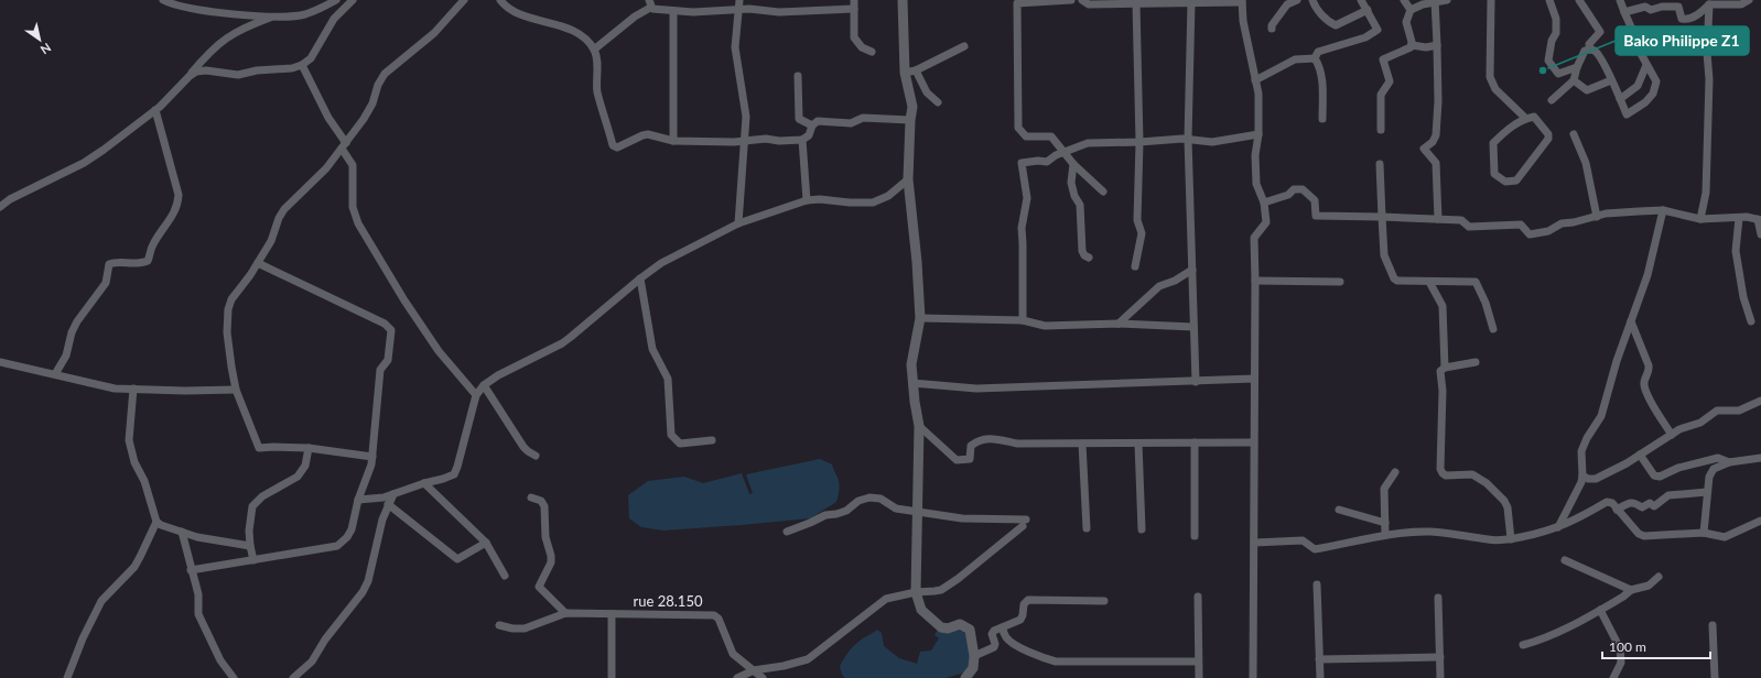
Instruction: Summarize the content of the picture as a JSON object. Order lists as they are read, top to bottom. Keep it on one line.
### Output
{"streets":{"street":["rue 28.150"]},"places":["Bako Philippe Z1"],"scale_bar":"100 m","north":"bottom right"}
